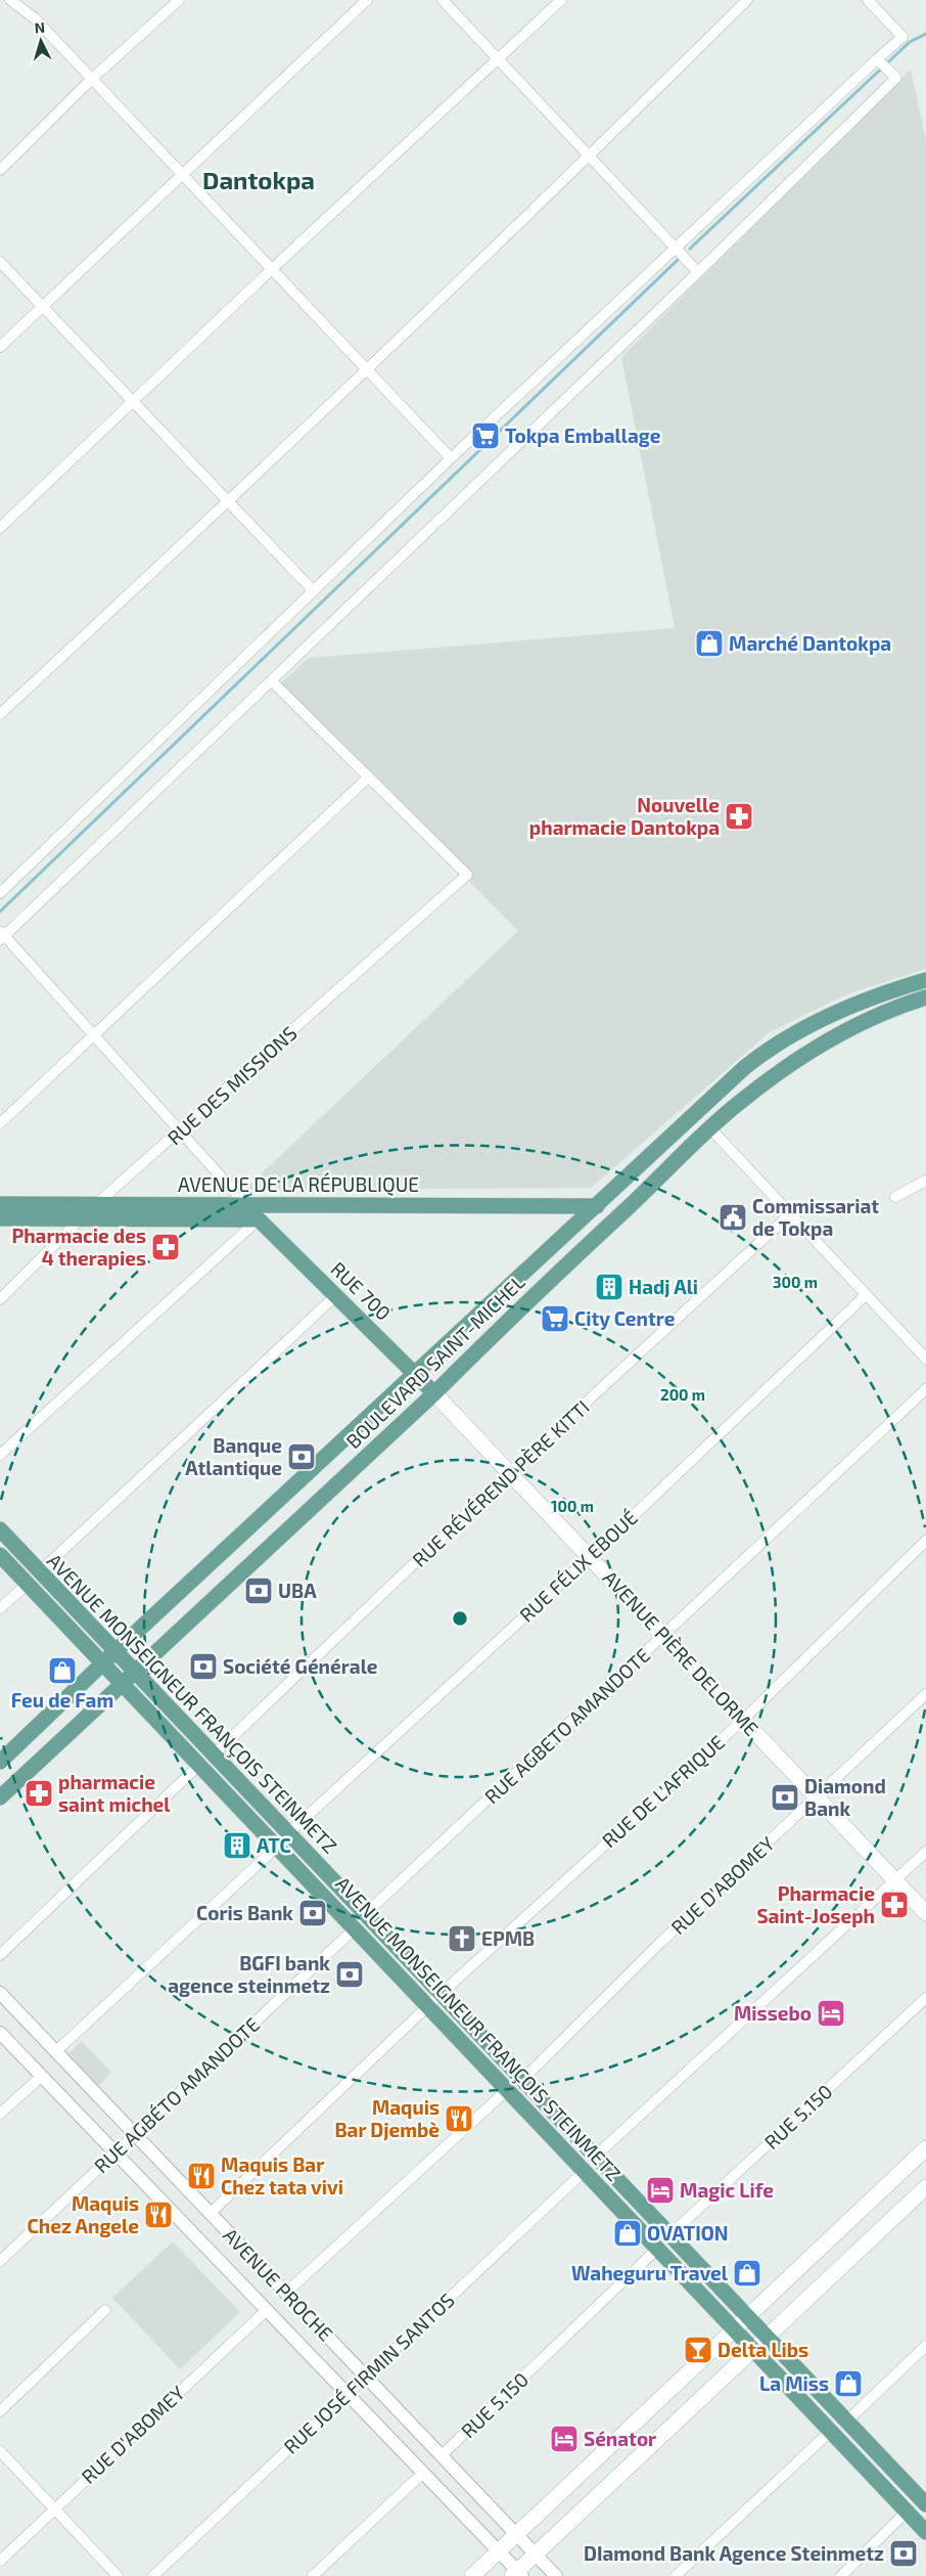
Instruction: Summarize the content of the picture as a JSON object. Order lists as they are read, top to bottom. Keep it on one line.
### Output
{"streets":{"main road":["AVENUE DE LA RÉPUBLIQUE","RUE 700","BOULEVARD SAINT-MICHEL","AVENUE PIÈRE DELORME","AVENUE MONSEIGNEUR FRANÇOIS STEINMETZ"],"street":["RUE DES MISSIONS","RUE RÉVÉREND PÈRE KITTI","RUE FÉLIX EBOUÉ","RUE AGBETO AMANDOTE","RUE DE L'AFRIQUE","RUE D'ABOMEY","RUE AGBÉTO AMANDOTE","RUE 5.150","AVENUE PROCHE","RUE JOSÉ FIRMIN SANTOS"]},"crossings":[["RUE DES MISSIONS","AVENUE DE LA RÉPUBLIQUE"],["AVENUE DE LA RÉPUBLIQUE","RUE 700"],["AVENUE DE LA RÉPUBLIQUE","BOULEVARD SAINT-MICHEL"],["RUE 700","BOULEVARD SAINT-MICHEL"],["RUE 700","AVENUE PIÈRE DELORME"],["BOULEVARD SAINT-MICHEL","AVENUE PIÈRE DELORME"],["BOULEVARD SAINT-MICHEL","AVENUE MONSEIGNEUR FRANÇOIS STEINMETZ"],["RUE RÉVÉREND PÈRE KITTI","AVENUE PIÈRE DELORME"],["RUE RÉVÉREND PÈRE KITTI","AVENUE MONSEIGNEUR FRANÇOIS STEINMETZ"],["RUE FÉLIX EBOUÉ","AVENUE PIÈRE DELORME"],["RUE FÉLIX EBOUÉ","AVENUE MONSEIGNEUR FRANÇOIS STEINMETZ"],["AVENUE PIÈRE DELORME","RUE AGBETO AMANDOTE"],["AVENUE PIÈRE DELORME","RUE DE L'AFRIQUE"],["AVENUE PIÈRE DELORME","RUE D'ABOMEY"],["AVENUE MONSEIGNEUR FRANÇOIS STEINMETZ","RUE AGBETO AMANDOTE"],["AVENUE MONSEIGNEUR FRANÇOIS STEINMETZ","RUE DE L'AFRIQUE"],["AVENUE MONSEIGNEUR FRANÇOIS STEINMETZ","RUE D'ABOMEY"],["AVENUE MONSEIGNEUR FRANÇOIS STEINMETZ","RUE AGBÉTO AMANDOTE"],["AVENUE MONSEIGNEUR FRANÇOIS STEINMETZ","RUE 5.150"],["AVENUE MONSEIGNEUR FRANÇOIS STEINMETZ","RUE JOSÉ FIRMIN SANTOS"],["RUE DE L'AFRIQUE","AVENUE PROCHE"],["RUE D'ABOMEY","AVENUE PROCHE"],["RUE AGBÉTO AMANDOTE","AVENUE PROCHE"],["RUE 5.150","AVENUE PROCHE"],["AVENUE PROCHE","RUE JOSÉ FIRMIN SANTOS"]],"districts":["Dantokpa"],"places":{"supermarket":["Tokpa Emballage","City Centre"],"shop":["Marché Dantokpa","Feu de Fam","OVATION","Waheguru Travel","La Miss"],"pharmacy":["Nouvelle pharmacie Dantokpa","Pharmacie des 4 therapies","pharmacie saint michel","Pharmacie Saint-Joseph"],"public building":["Commissariat de Tokpa"],"building":["Hadj Ali","ATC"],"bank":["Banque Atlantique","UBA","Société Générale","Diamond Bank","Coris Bank","BGFI bank agence steinmetz","DIamond Bank Agence Steinmetz"],"church":["EPMB"],"hotel":["Missebo","Magic Life","Sénator"],"restaurant":["Maquis Bar Djembè","Maquis Bar Chez tata vivi","Maquis Chez Angele"],"bar":["Delta Libs"]},"north":"top","rings":["300 m","200 m","100 m"]}
